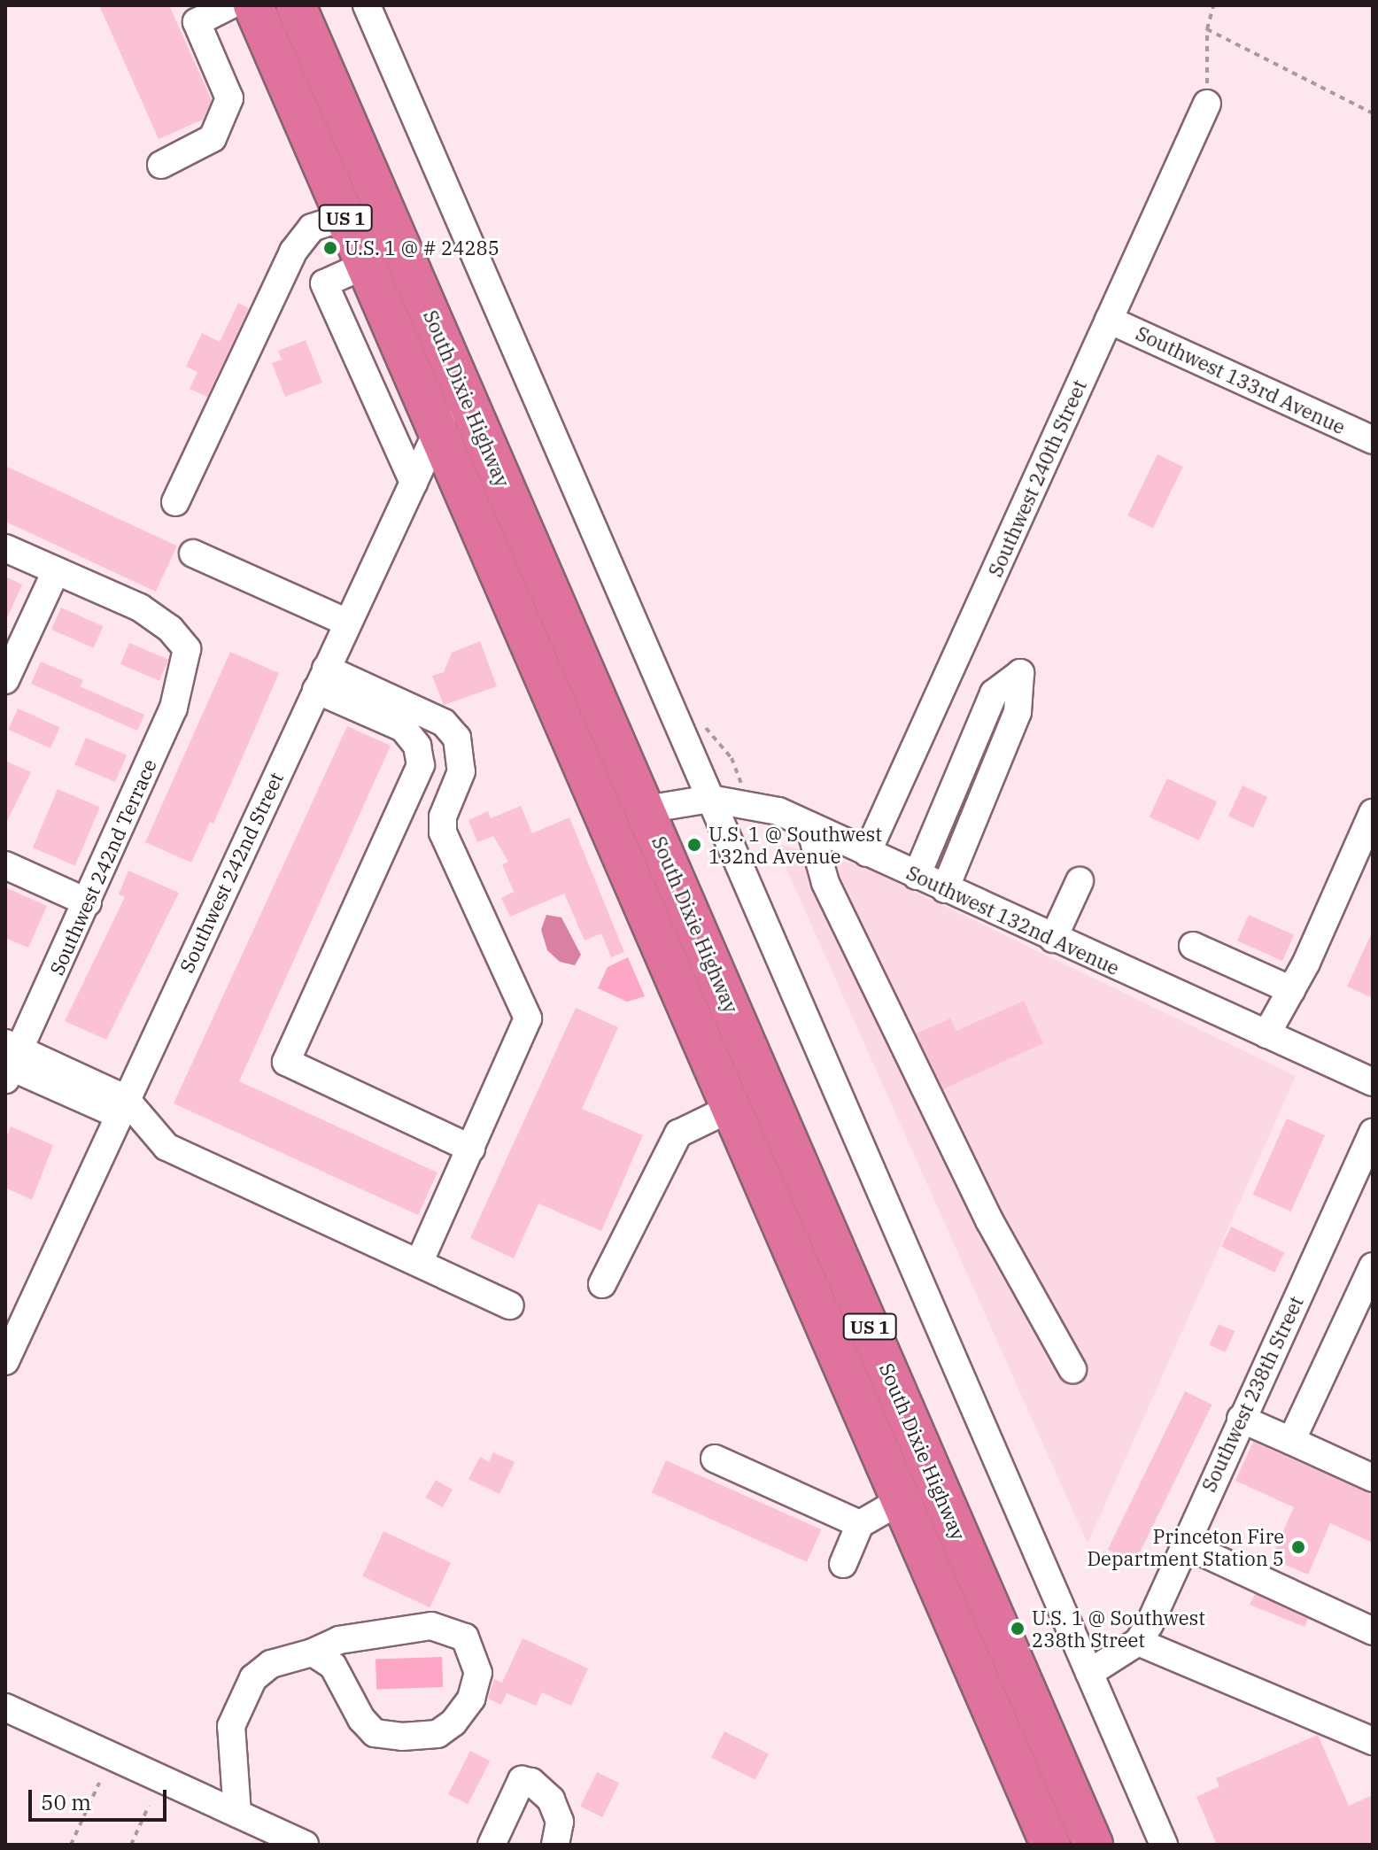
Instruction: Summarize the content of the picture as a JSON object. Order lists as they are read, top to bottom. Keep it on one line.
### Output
{"streets":{"highway":["US 1","South Dixie Highway"],"street":["Southwest 133rd Avenue","Southwest 240th Street","Southwest 242nd Terrace","Southwest 242nd Street","Southwest 132nd Avenue","Southwest 238th Street"]},"crossings":[["Southwest 133rd Avenue","Southwest 240th Street"],["South Dixie Highway","Southwest 242nd Street"],["South Dixie Highway","Southwest 132nd Avenue"],["Southwest 240th Street","Southwest 132nd Avenue"]],"places":["U.S. 1 @ # 24285","U.S. 1 @ Southwest 132nd Avenue","Princeton Fire Department Station 5","U.S. 1 @ Southwest 238th Street"],"scale_bar":"50 m"}
